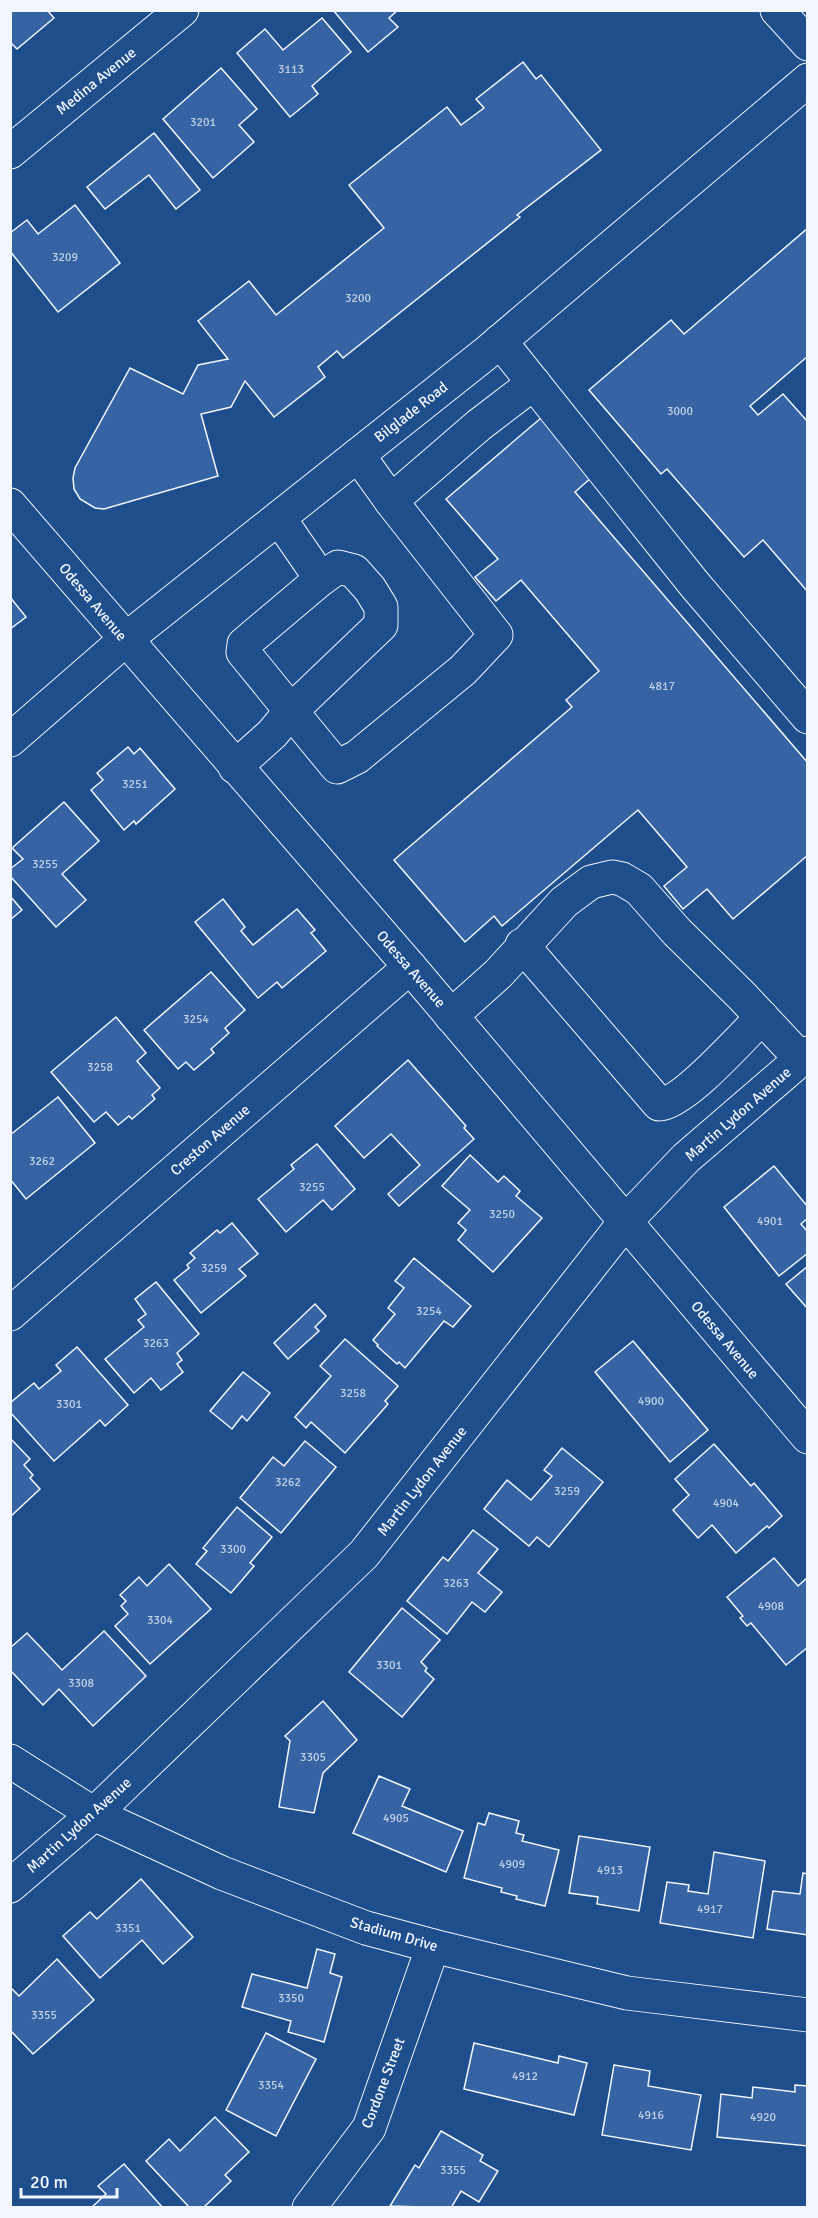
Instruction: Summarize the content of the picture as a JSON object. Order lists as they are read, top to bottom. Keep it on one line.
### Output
{"streets":{"street":["Medina Avenue","Bilglade Road","Odessa Avenue","Martin Lydon Avenue","Creston Avenue","Stadium Drive","Cordone Street"]},"crossings":[["Bilglade Road","Odessa Avenue"],["Odessa Avenue","Martin Lydon Avenue"],["Odessa Avenue","Creston Avenue"],["Martin Lydon Avenue","Stadium Drive"],["Stadium Drive","Cordone Street"]],"house_numbers":["3113","3201","3209","3200","3000","4817","3251","3255","3254","3258","3262","3255","3250","4901","3259","3254","3263","3258","4900","3301","3262","3259","4904","3300","3263","4908","3304","3301","3308","3305","4905","4909","4913","4917","3351","3350","3355","4912","3354","4916","4920","3355"],"scale_bar":"20 m"}
